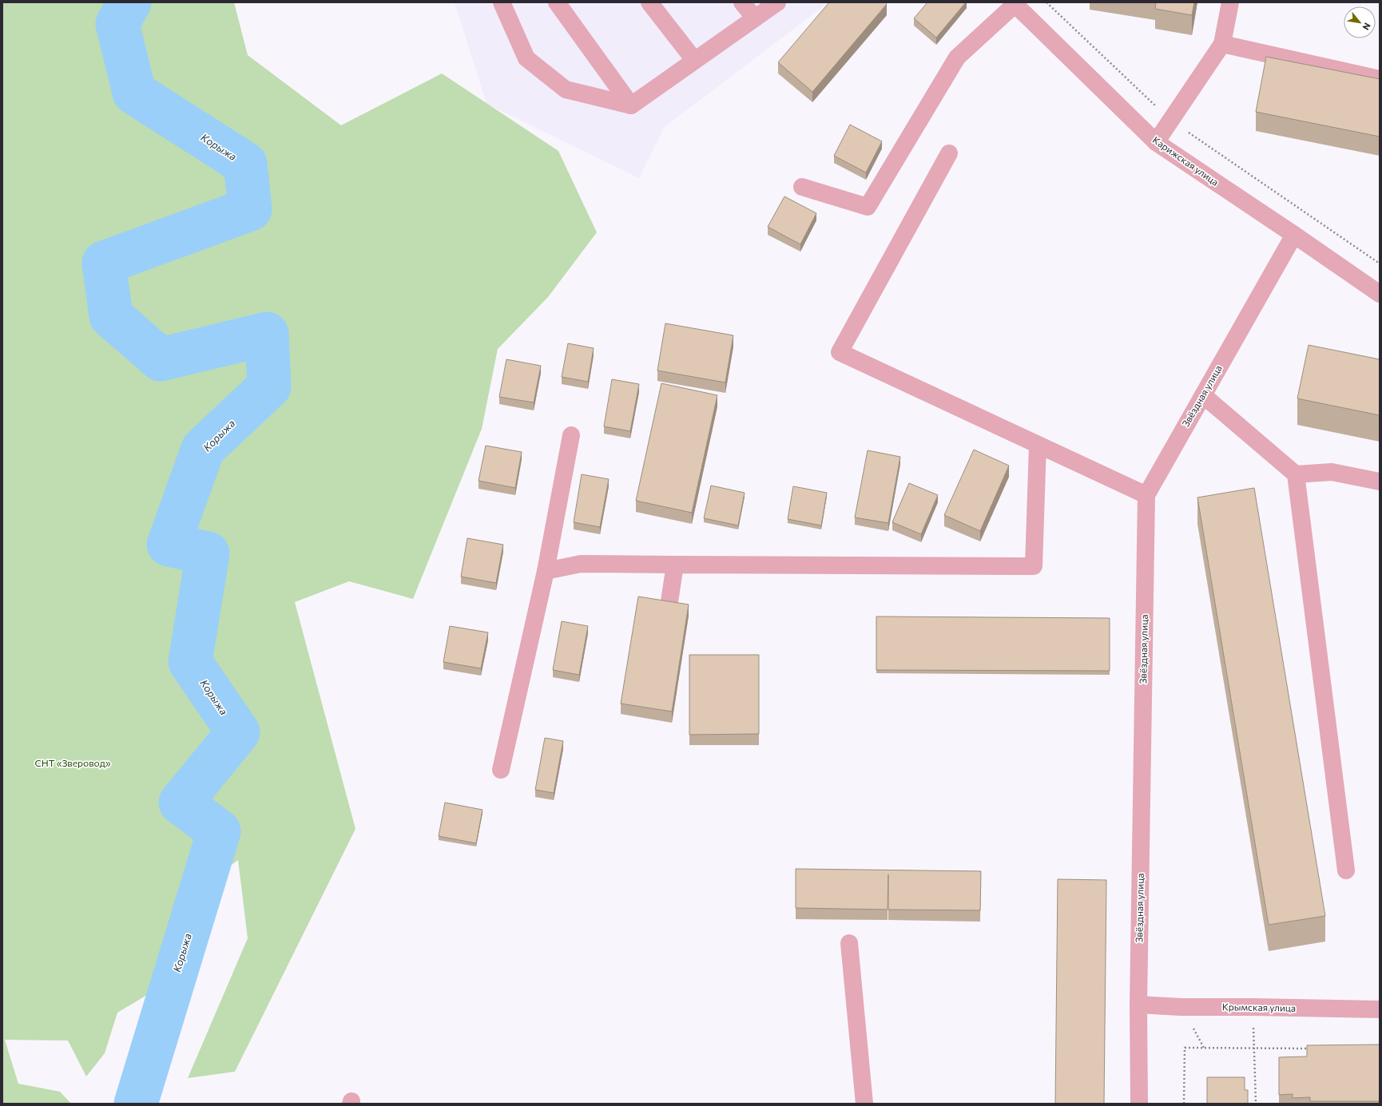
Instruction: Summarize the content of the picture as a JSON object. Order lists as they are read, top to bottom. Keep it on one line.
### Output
{"streets":{"street":["Карижская улица","Звёздная улица","Крымская улица"]},"crossings":[["Карижская улица","Звёздная улица"],["Звёздная улица","Крымская улица"]],"water":["Корыжа"],"parks":["СНТ «Зверовод»"],"north":"bottom right"}
